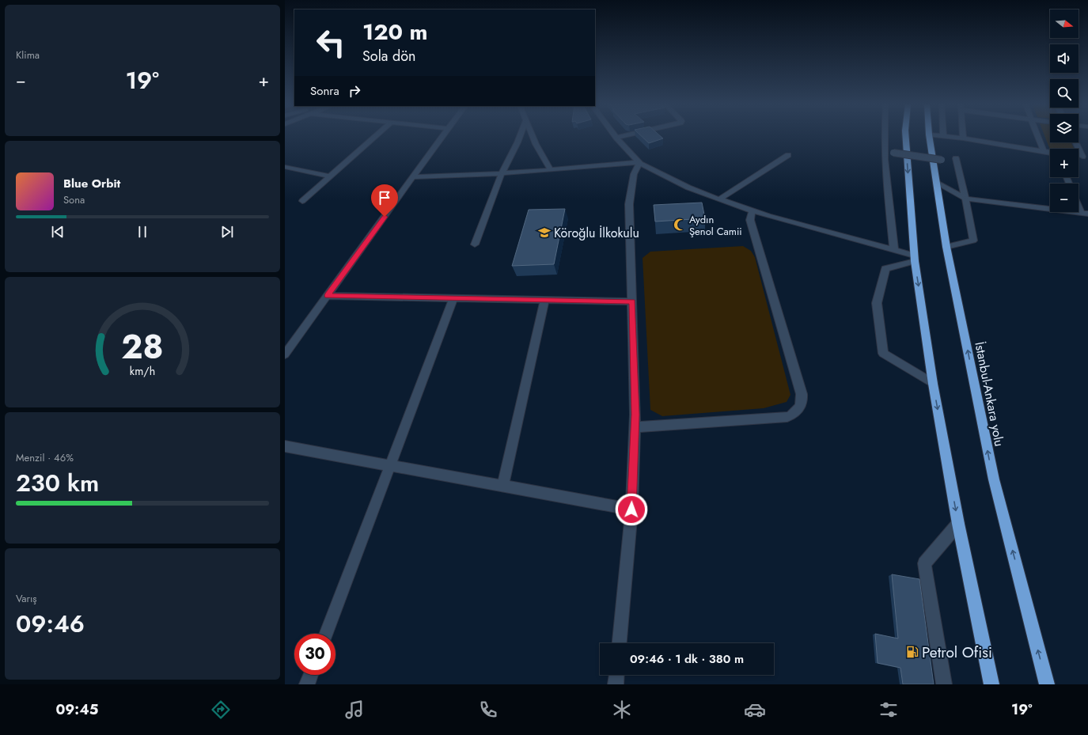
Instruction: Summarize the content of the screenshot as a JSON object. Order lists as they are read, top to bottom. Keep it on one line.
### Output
{"streets":{"highway":["İstanbul-Ankara yolu"]},"places":{"mosque":["Aydın Şenol Camii"],"school or university":["Köroğlu İlkokulu"],"fuel station":["Petrol Ofisi"]},"north":"right","page":{"tile":["Klima",["Menzil · 46%","230 km"],["Varış","09:46"]],"map_buttons":["+","−"],"turn":["120 m","Sola dön"],"heat":["−","19°","+"],"then":"Sonra","song":["Blue Orbit","Sona"],"limit":"30","trip":"09:46 · 1 dk · 380 m","tabs":["09:45","19°"],"gauge":["28","km/h"]}}
